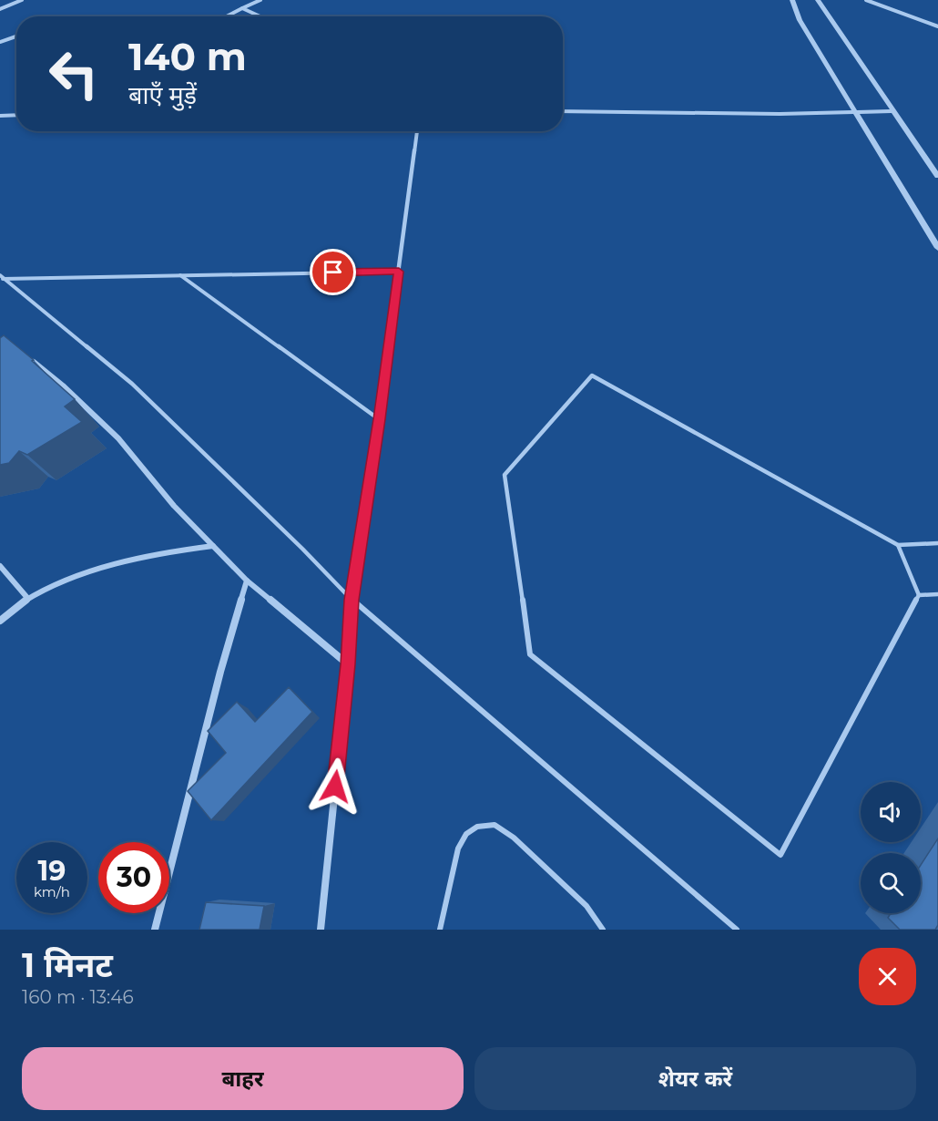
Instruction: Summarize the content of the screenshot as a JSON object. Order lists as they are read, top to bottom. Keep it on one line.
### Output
{"page":{"turn":["140 m","बाएँ मुड़ें"],"speed":"19 km/h","limit":"30","heading":["1 मिनट","160 m · 13:46"],"buttons":["बाहर","शेयर करें"]}}
